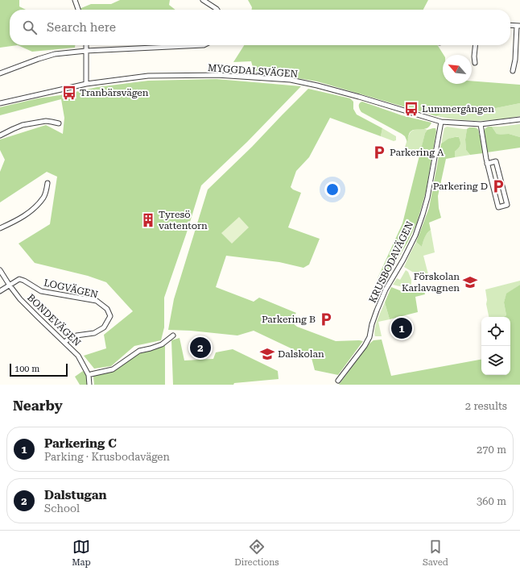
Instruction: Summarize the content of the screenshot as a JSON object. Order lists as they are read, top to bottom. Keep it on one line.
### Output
{"streets":{"street":["MYGGDALSVÄGEN","KRUSBODAVÄGEN","LOGVÄGEN","BONDEVÄGEN"]},"crossings":[["MYGGDALSVÄGEN","KRUSBODAVÄGEN"],["LOGVÄGEN","BONDEVÄGEN"]],"places":{"bus stop":["Tranbärsvägen","Lummergången"],"parking":["Parkering A","Parkering D","Parkering B"],"building":["Tyresö vattentorn"],"school or university":["Förskolan Karlavagnen","Dalskolan"]},"scale_bar":"100 m","north":"top left","page":{"search":"Search here","pins":["1","2"],"scale":"100 m","heading":["Nearby","2 results"],"list":[{"mark":"1","name":"Parkering C","note":"Parking · Krusbodavägen","value":"270 m"},{"mark":"2","name":"Dalstugan","note":"School","value":"360 m"}],"nav":["Map","Directions","Saved"]}}
